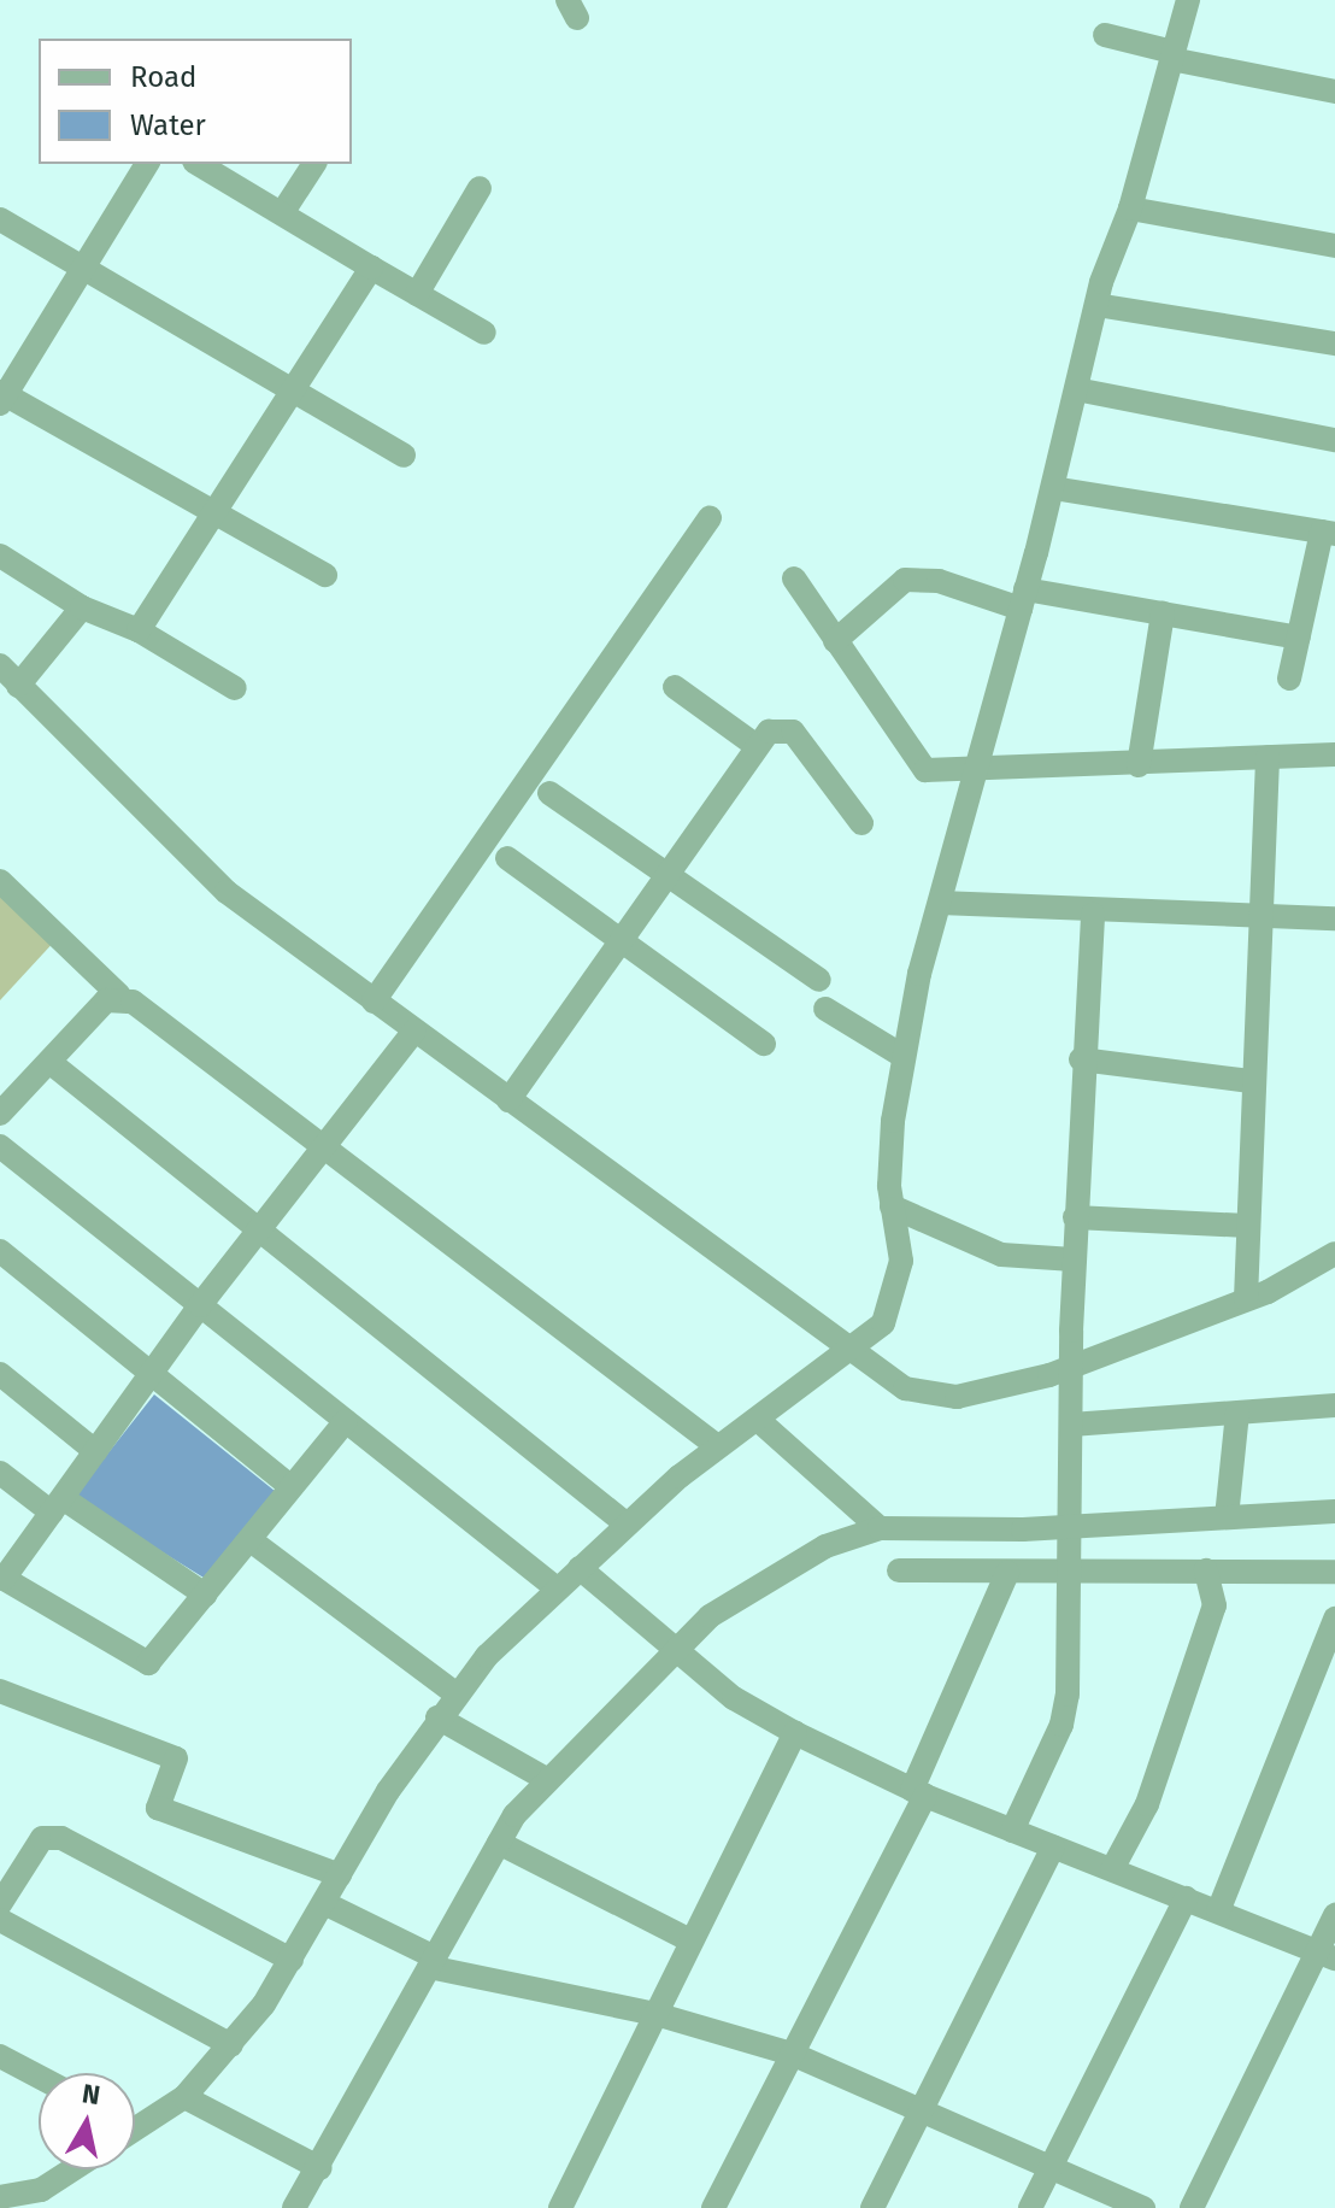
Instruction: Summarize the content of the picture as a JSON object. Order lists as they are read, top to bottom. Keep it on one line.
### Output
{"legend":["Road","Water"],"north":"top"}
